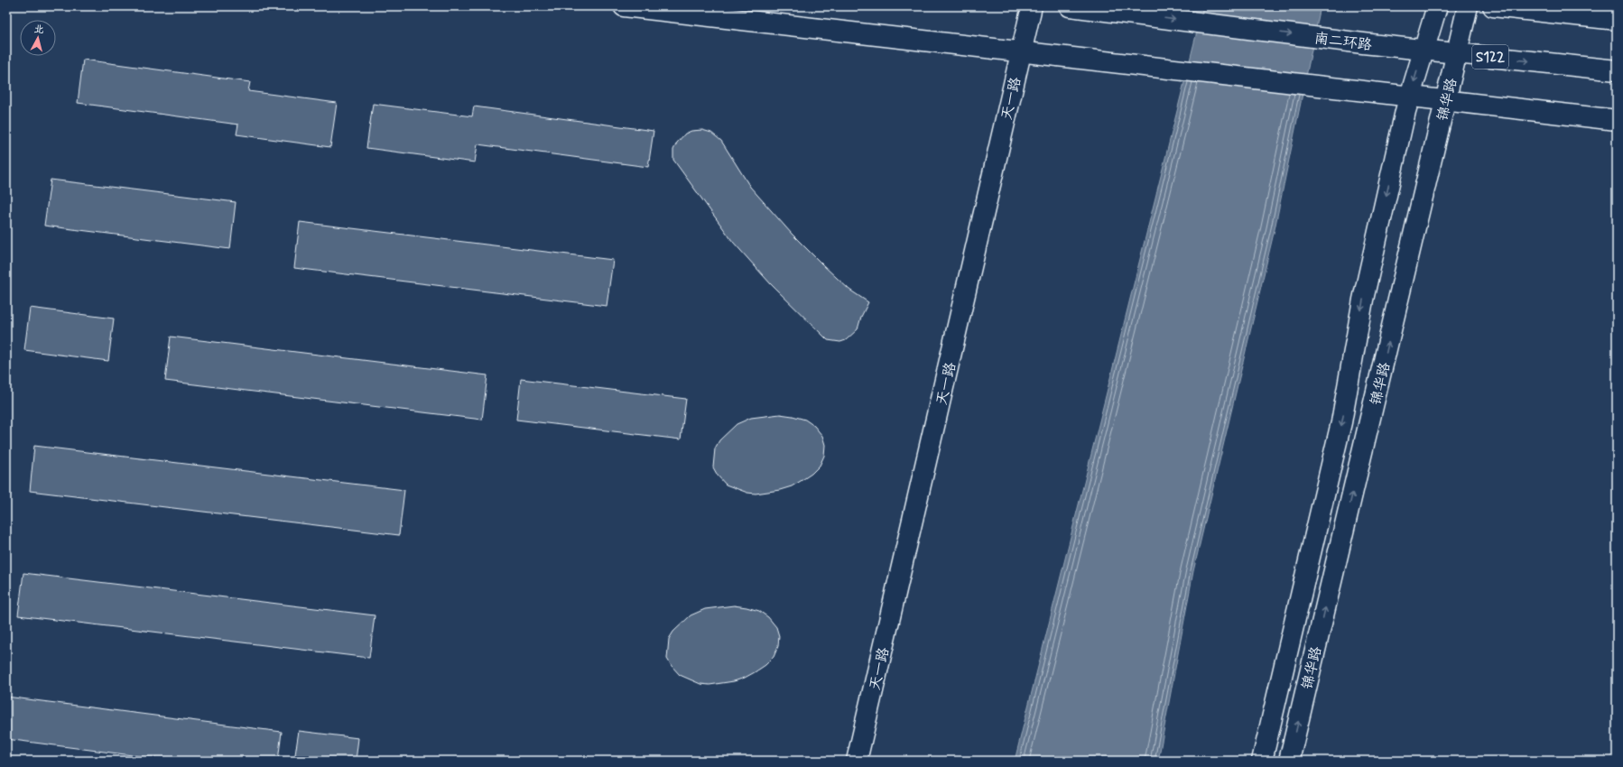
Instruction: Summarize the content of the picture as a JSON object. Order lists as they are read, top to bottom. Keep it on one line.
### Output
{"streets":{"street":["南二环路","S122","天一路","锦华路"]},"crossings":[["南二环路","锦华路"]],"north":"top"}
